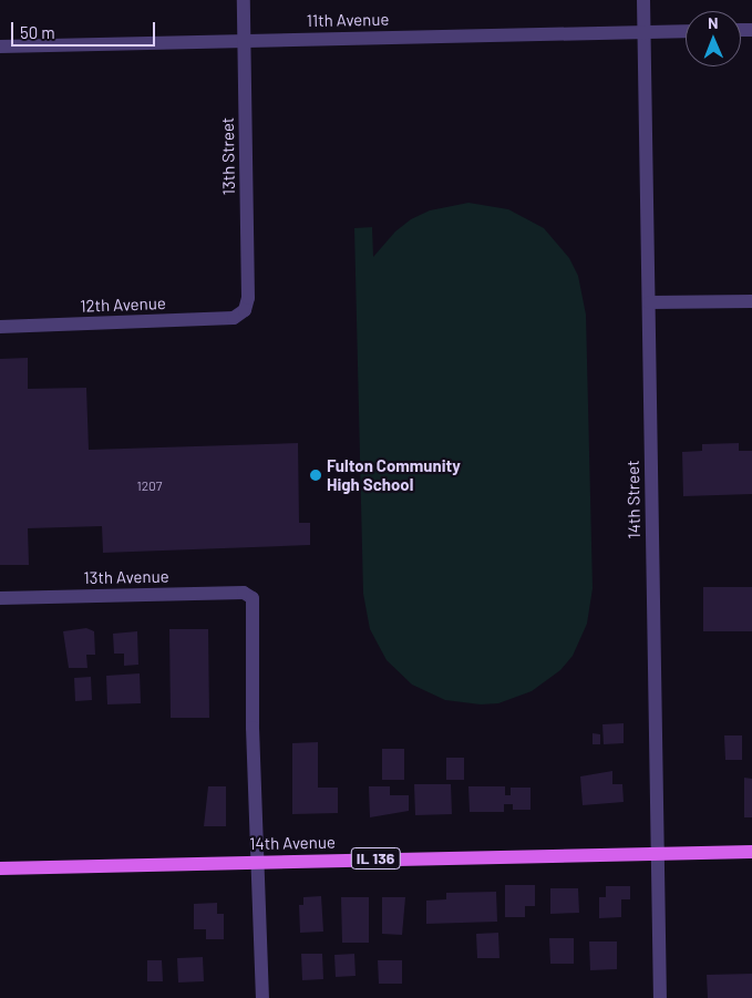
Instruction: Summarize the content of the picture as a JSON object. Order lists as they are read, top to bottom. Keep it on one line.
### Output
{"streets":{"main road":["14th Avenue","IL 136"],"street":["11th Avenue","13th Street","12th Avenue","14th Street","13th Avenue"]},"crossings":[["11th Avenue","13th Street"],["11th Avenue","14th Street"],["13th Street","12th Avenue"],["14th Street","14th Avenue"],["13th Avenue","14th Avenue"]],"places":["Fulton Community High School"],"house_numbers":["1207"],"scale_bar":"50 m","north":"top"}
